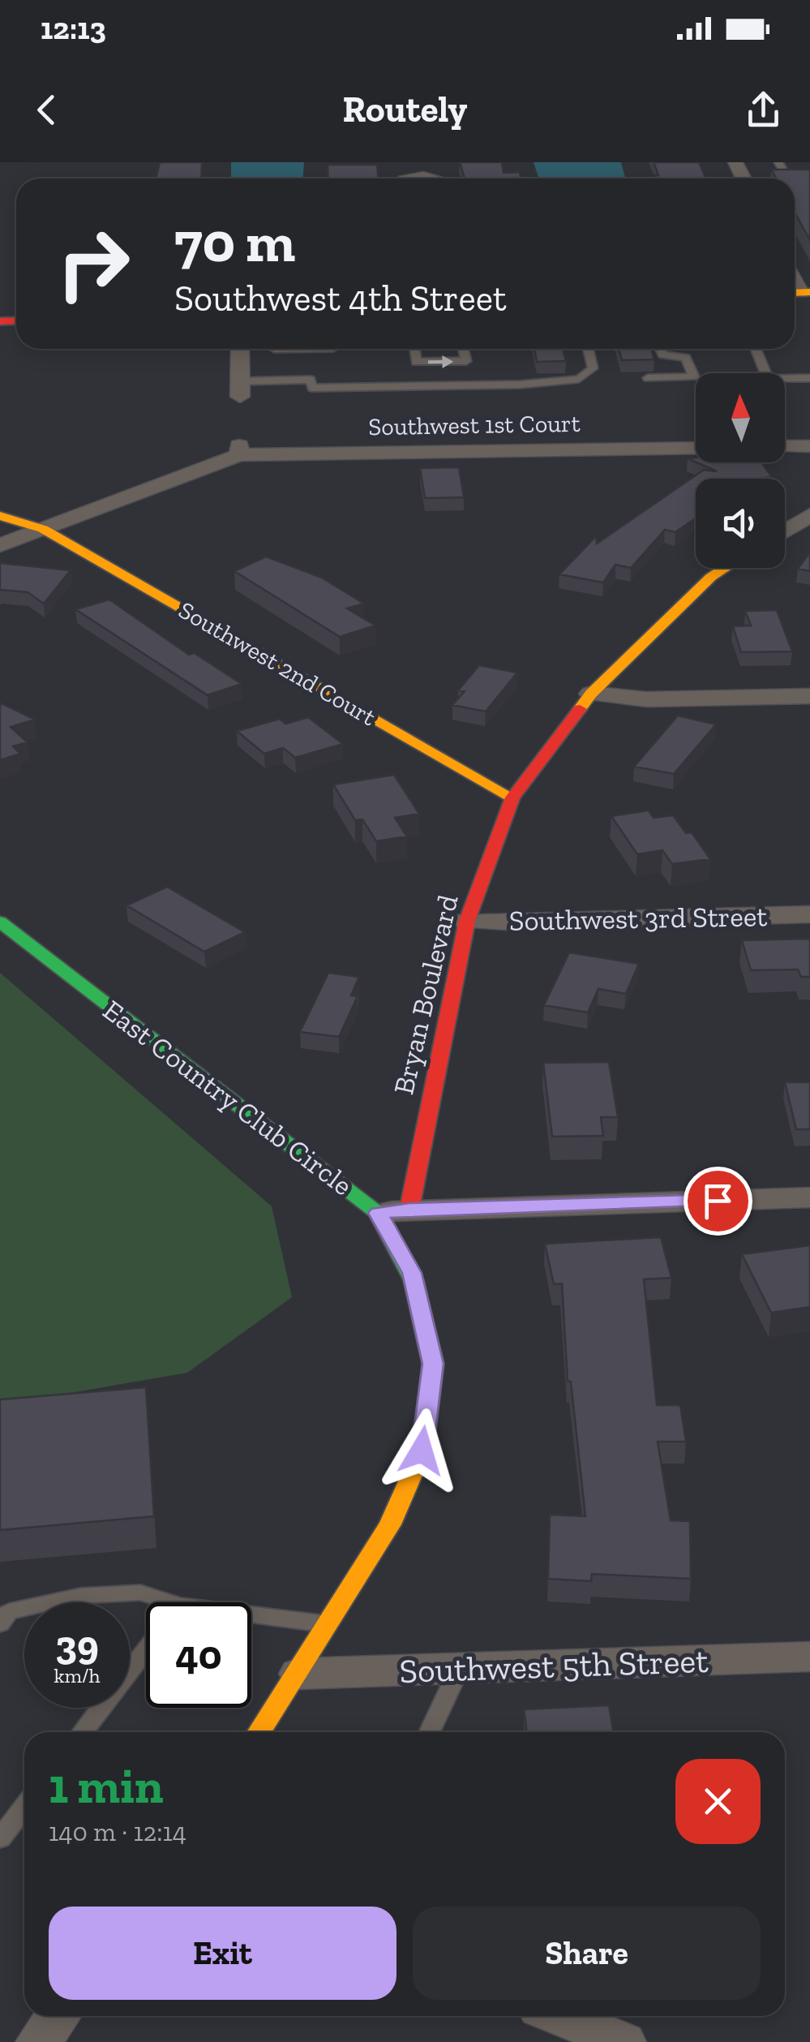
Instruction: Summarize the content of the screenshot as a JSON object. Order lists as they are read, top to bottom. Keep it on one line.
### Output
{"streets":{"street":["Southwest 1st Court","Southwest 2nd Court","Southwest 3rd Street","Bryan Boulevard","East Country Club Circle","Southwest 5th Street"]},"crossings":[["Southwest 1st Court","Southwest 2nd Court"],["Southwest 2nd Court","Bryan Boulevard"],["Southwest 3rd Street","Bryan Boulevard"],["Bryan Boulevard","East Country Club Circle"],["East Country Club Circle","Southwest 5th Street"]],"north":"top","page":{"status":"12:13","header":"Routely","turn":["70 m","Southwest 4th Street"],"speed":"39 km/h","limit":"40","heading":["1 min","140 m · 12:14"],"buttons":["Exit","Share"]}}
